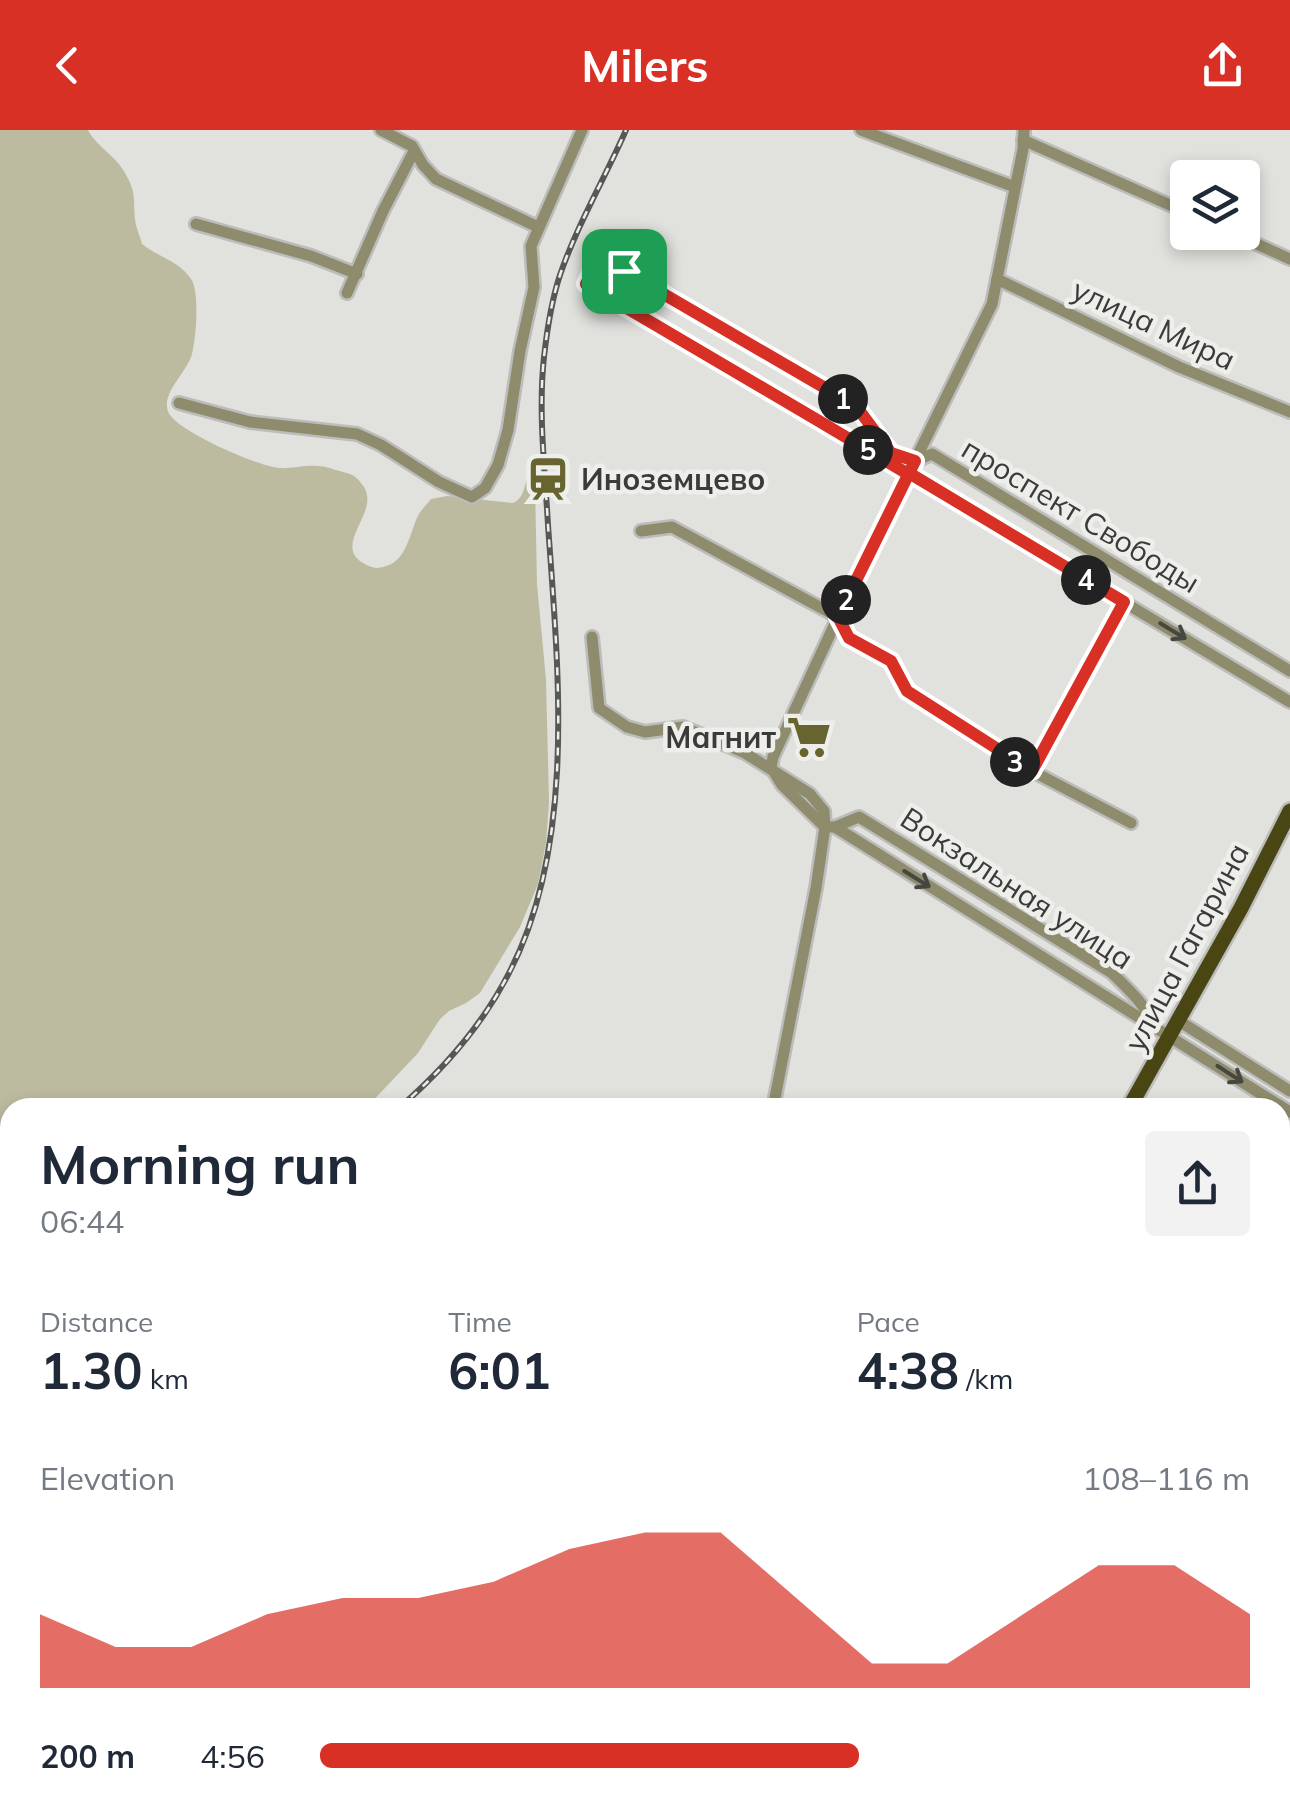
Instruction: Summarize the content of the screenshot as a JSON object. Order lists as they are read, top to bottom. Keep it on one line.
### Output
{"streets":{"main road":["улица Гагарина"],"street":["улица Мира","проспект Свободы","Вокзальная улица"]},"crossings":[["Вокзальная улица","улица Гагарина"]],"places":{"station":["Иноземцево"],"supermarket":["Магнит"]},"page":{"header":"Milers","pins":["1","5","4","2","3"],"heading":["Morning run","06:44"],"stats":[["Distance","1.30 km"],["Time","6:01"],["Pace","4:38 /km"]],"chart":["Elevation","108–116 m"],"list":[{"name":"200 m","note":"4:56"}]}}
